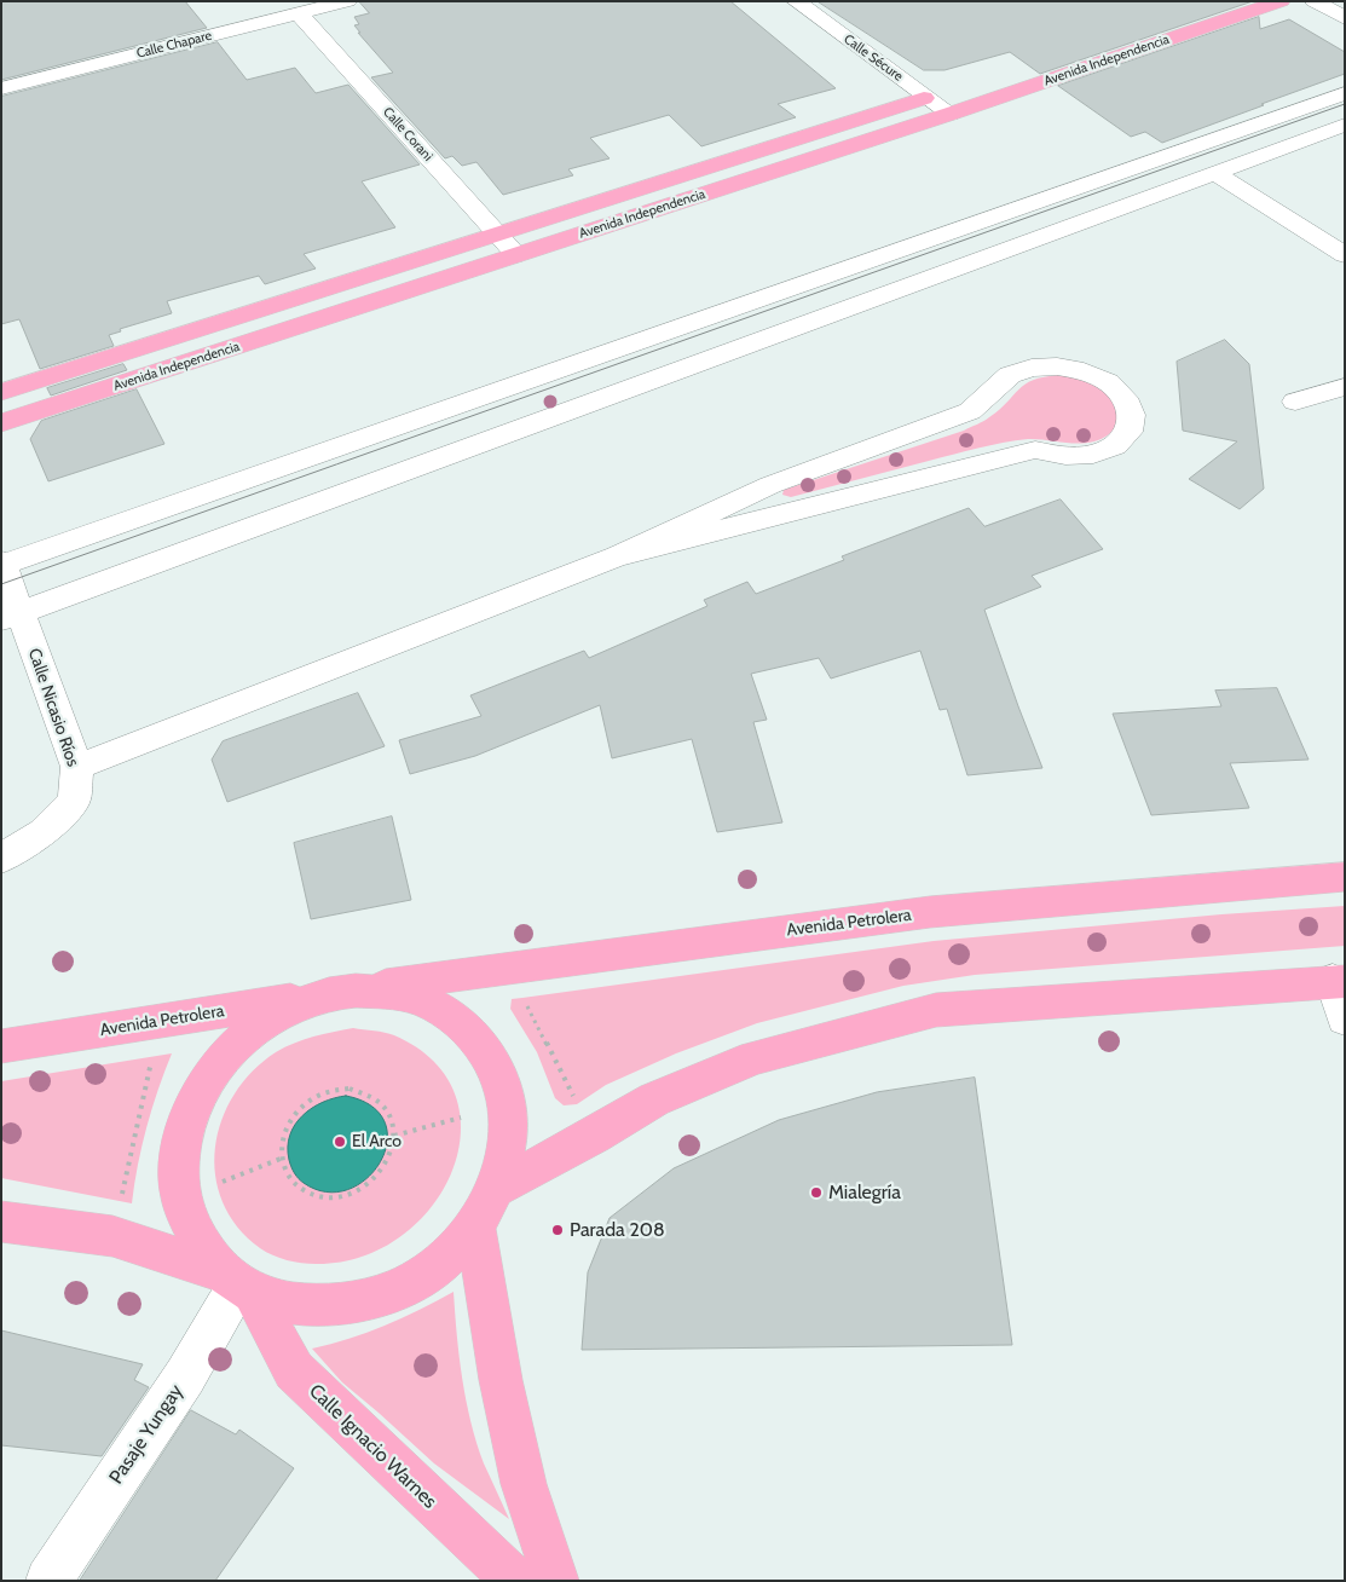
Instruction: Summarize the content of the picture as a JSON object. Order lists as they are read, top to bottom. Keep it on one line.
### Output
{"streets":{"main road":["Avenida Independencia","Avenida Petrolera","Calle Ignacio Warnes"],"street":["Calle Chapare","Calle Sécure","Calle Corani","Calle Nicasio Ríos","Pasaje Yungay"]},"crossings":[["Calle Chapare","Calle Corani"],["Calle Sécure","Avenida Independencia"],["Avenida Independencia","Calle Corani"],["Avenida Petrolera","Calle Ignacio Warnes"],["Pasaje Yungay","Calle Ignacio Warnes"]],"places":["El Arco","Mialegría","Parada 208"]}
